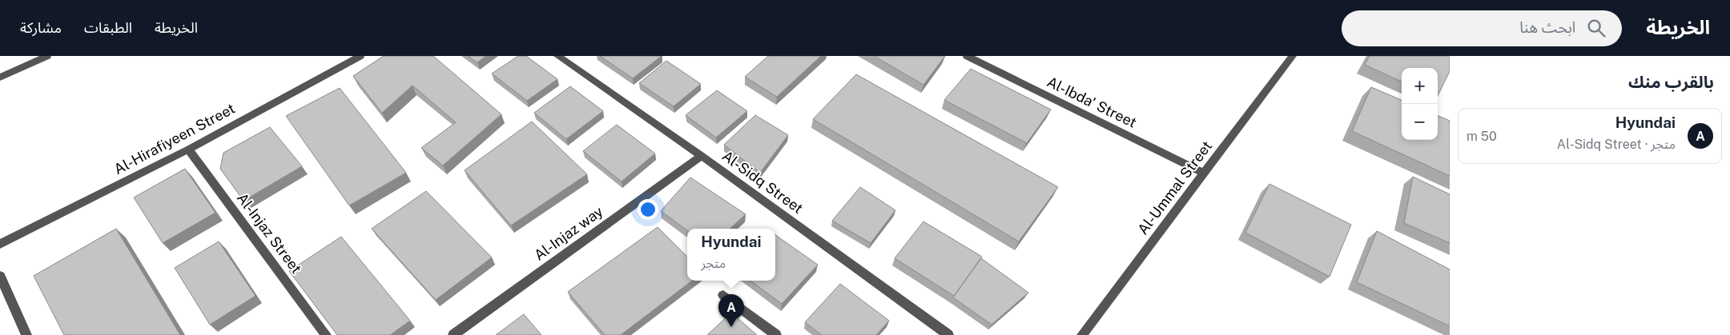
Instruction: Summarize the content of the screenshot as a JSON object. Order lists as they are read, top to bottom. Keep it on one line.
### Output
{"streets":{"street":["Al-Ibda' Street","Al-Hirafiyeen Street","Al-Sidq Street","Al-Ummal Street","Al-Injaz Street","Al-Injaz way"]},"crossings":[["Al-Ibda' Street","Al-Ummal Street"],["Al-Hirafiyeen Street","Al-Injaz Street"],["Al-Sidq Street","Al-Injaz way"]],"page":{"header":"الخريطة","search":"ابحث هنا","nav":["الخريطة","الطبقات","مشاركة"],"heading":"بالقرب منك","map_buttons":["+","−"],"list":[{"mark":"A","name":"Hyundai","note":"متجر · Al-Sidq Street","value":"50 m"}],"popup":["Hyundai","متجر"],"pins":"A"}}
